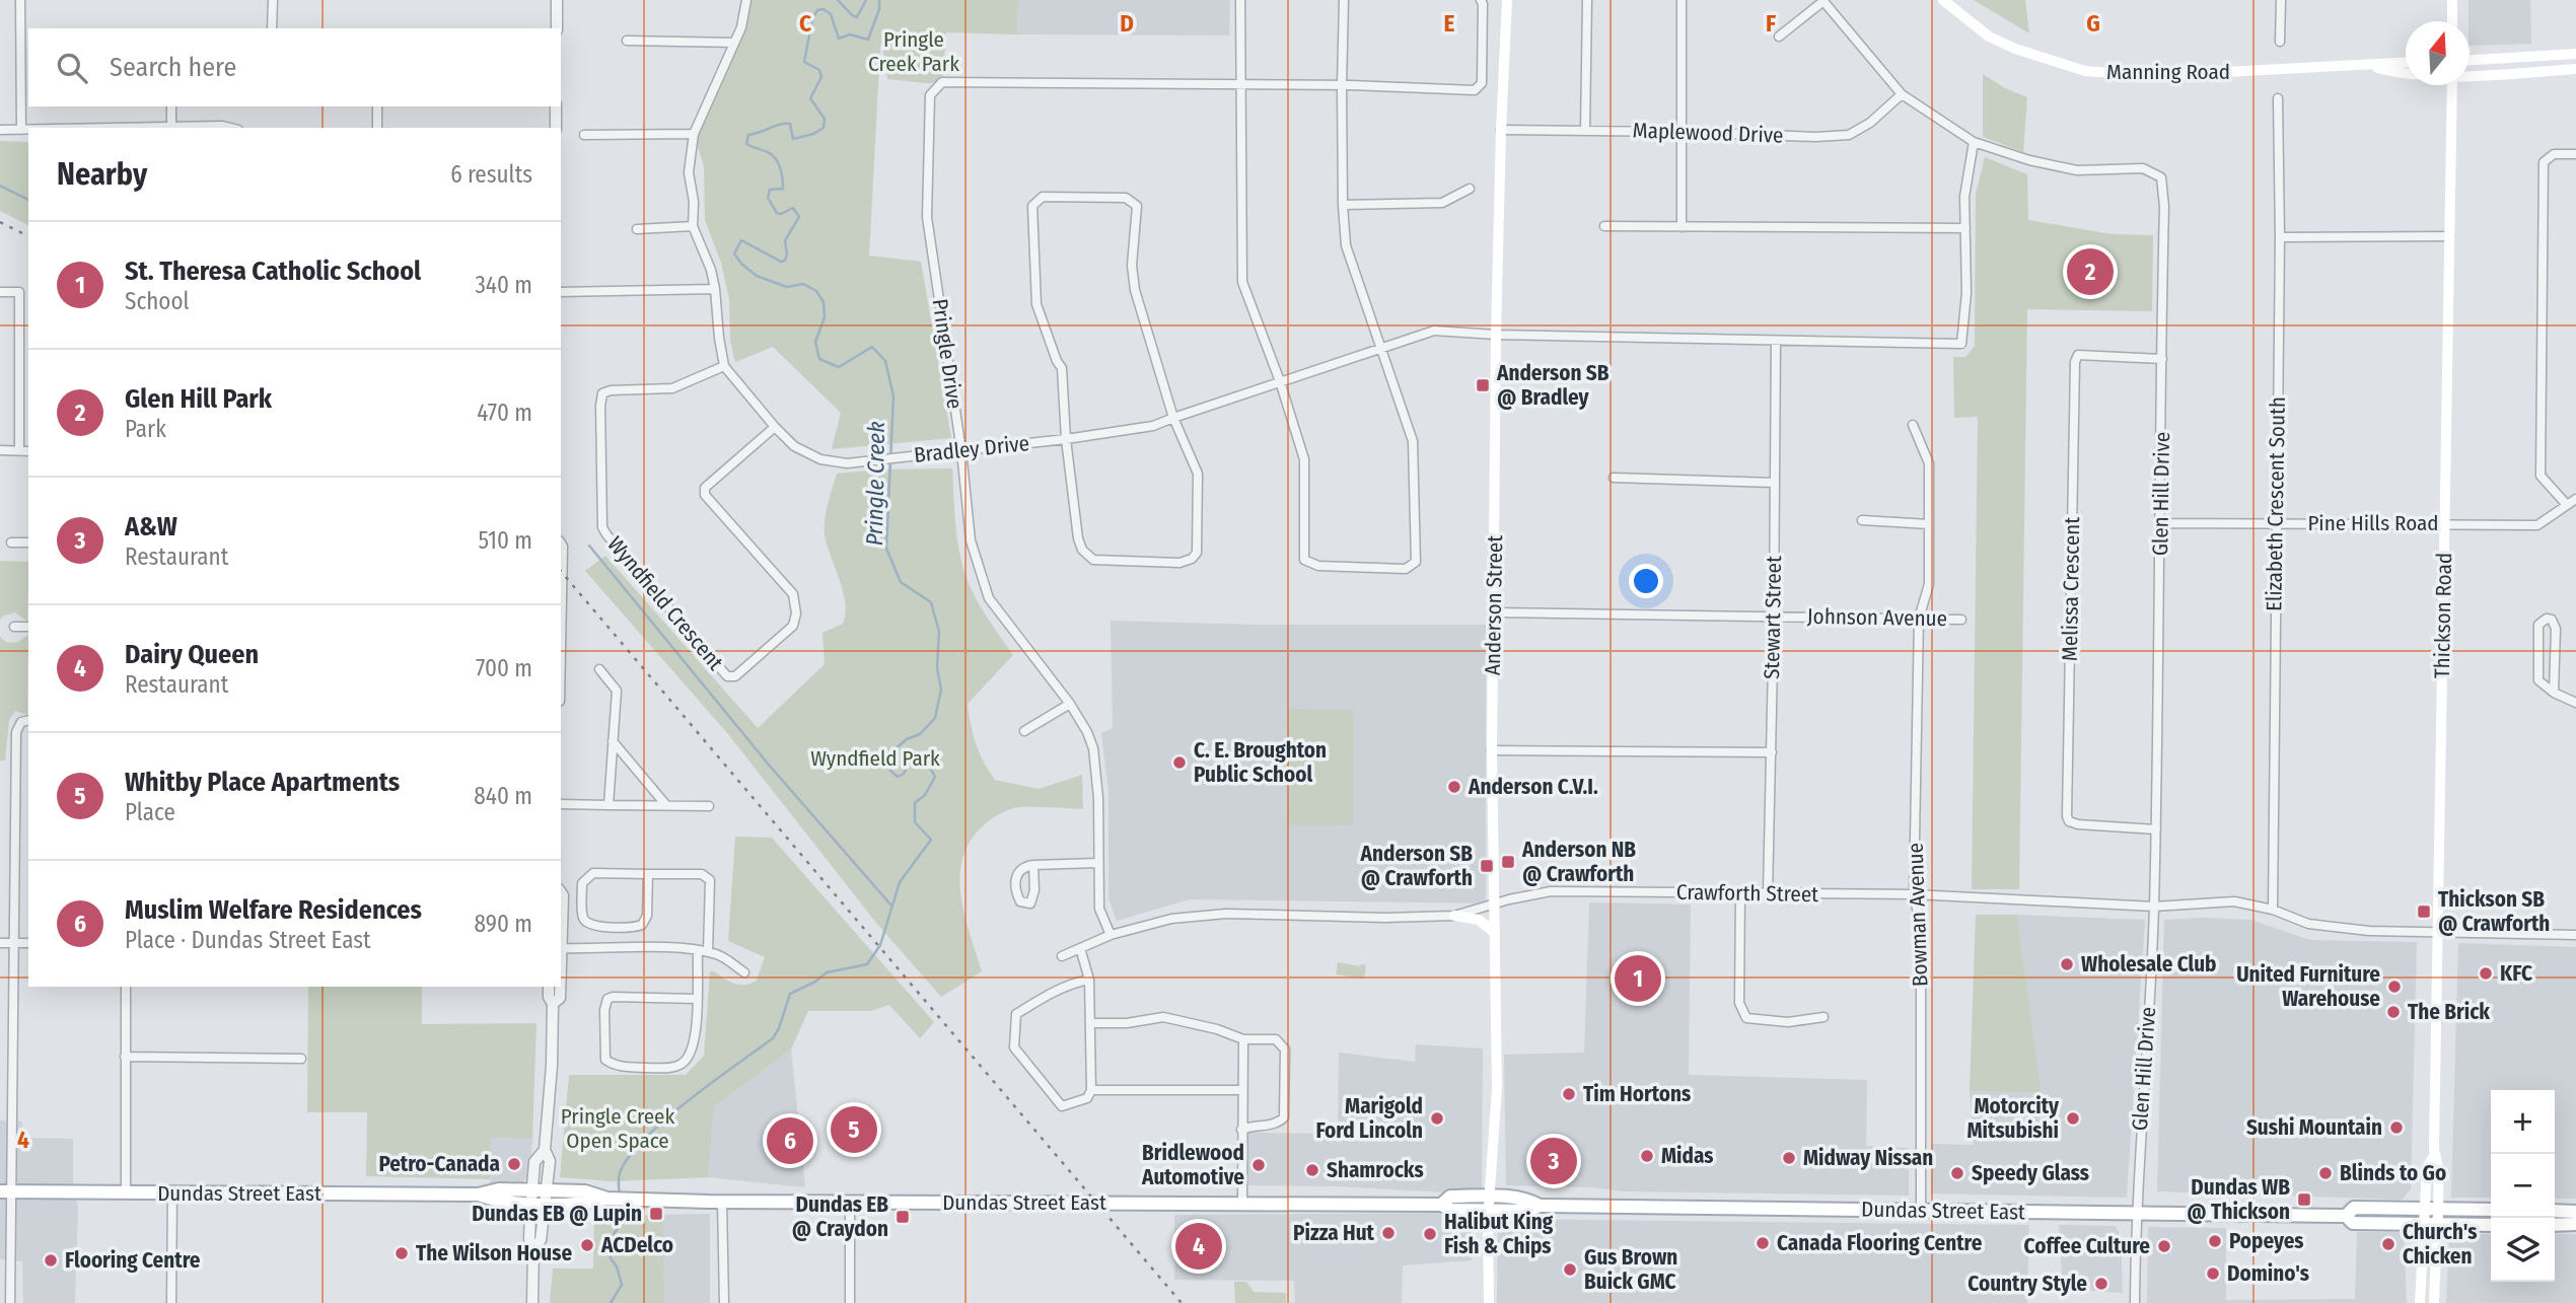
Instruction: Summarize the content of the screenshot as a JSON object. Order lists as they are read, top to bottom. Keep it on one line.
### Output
{"streets":{"main road":["Manning Road","Anderson Street","Thickson Road","Dundas Street East"],"street":["Maplewood Drive","Pringle Drive","Bradley Drive","Glen Hill Drive","Elizabeth Crescent South","Pine Hills Road","Melissa Crescent","Wyndfield Crescent","Stewart Street","Johnson Avenue","Crawforth Street","Bowman Avenue"]},"crossings":[["Maplewood Drive","Glen Hill Drive"],["Maplewood Drive","Anderson Street"],["Pringle Drive","Bradley Drive"],["Pringle Drive","Crawforth Street"],["Bradley Drive","Wyndfield Crescent"],["Bradley Drive","Anderson Street"],["Bradley Drive","Stewart Street"],["Glen Hill Drive","Pine Hills Road"],["Glen Hill Drive","Melissa Crescent"],["Glen Hill Drive","Crawforth Street"],["Glen Hill Drive","Dundas Street East"],["Elizabeth Crescent South","Pine Hills Road"],["Elizabeth Crescent South","Crawforth Street"],["Pine Hills Road","Thickson Road"],["Anderson Street","Johnson Avenue"],["Anderson Street","Crawforth Street"],["Anderson Street","Dundas Street East"],["Thickson Road","Crawforth Street"],["Thickson Road","Dundas Street East"],["Stewart Street","Johnson Avenue"],["Stewart Street","Crawforth Street"],["Johnson Avenue","Bowman Avenue"],["Crawforth Street","Bowman Avenue"],["Bowman Avenue","Dundas Street East"]],"water":["Pringle Creek"],"parks":["Pringle Creek Park","Wyndfield Park","Pringle Creek Open Space"],"places":{"transit":["Anderson SB @ Bradley","Anderson NB @ Crawforth","Anderson SB @ Crawforth","Thickson SB @ Crawforth","Dundas WB @ Thickson","Dundas EB @ Lupin","Dundas EB @ Craydon"],"other":["C. E. Broughton Public School","Anderson C.V.I.","Wholesale Club","KFC","United Furniture Warehouse","The Brick","Tim Hortons","Marigold Ford Lincoln","Motorcity Mitsubishi","Sushi Mountain","Midas","Midway Nissan","Petro-Canada","Bridlewood Automotive","Shamrocks","Speedy Glass","Blinds to Go","Pizza Hut","Halibut King Fish & Chips","Popeyes","Canada Flooring Centre","Church's Chicken","ACDelco","Coffee Culture","The Wilson House","Flooring Centre","Gus Brown Buick GMC","Domino's","Country Style"]},"north":"top","page":{"search":"Search here","heading":["Nearby","6 results"],"list":[{"mark":"1","name":"St. Theresa Catholic School","note":"School","value":"340 m"},{"mark":"2","name":"Glen Hill Park","note":"Park","value":"470 m"},{"mark":"3","name":"A&W","note":"Restaurant","value":"510 m"},{"mark":"4","name":"Dairy Queen","note":"Restaurant","value":"700 m"},{"mark":"5","name":"Whitby Place Apartments","note":"Place","value":"840 m"},{"mark":"6","name":"Muslim Welfare Residences","note":"Place · Dundas Street East","value":"890 m"}],"pins":["2","1","5","6","3","4"],"map_buttons":["+","−"]},"grid":{"columns":["C","D","E","F","G"],"rows":["4"]}}
